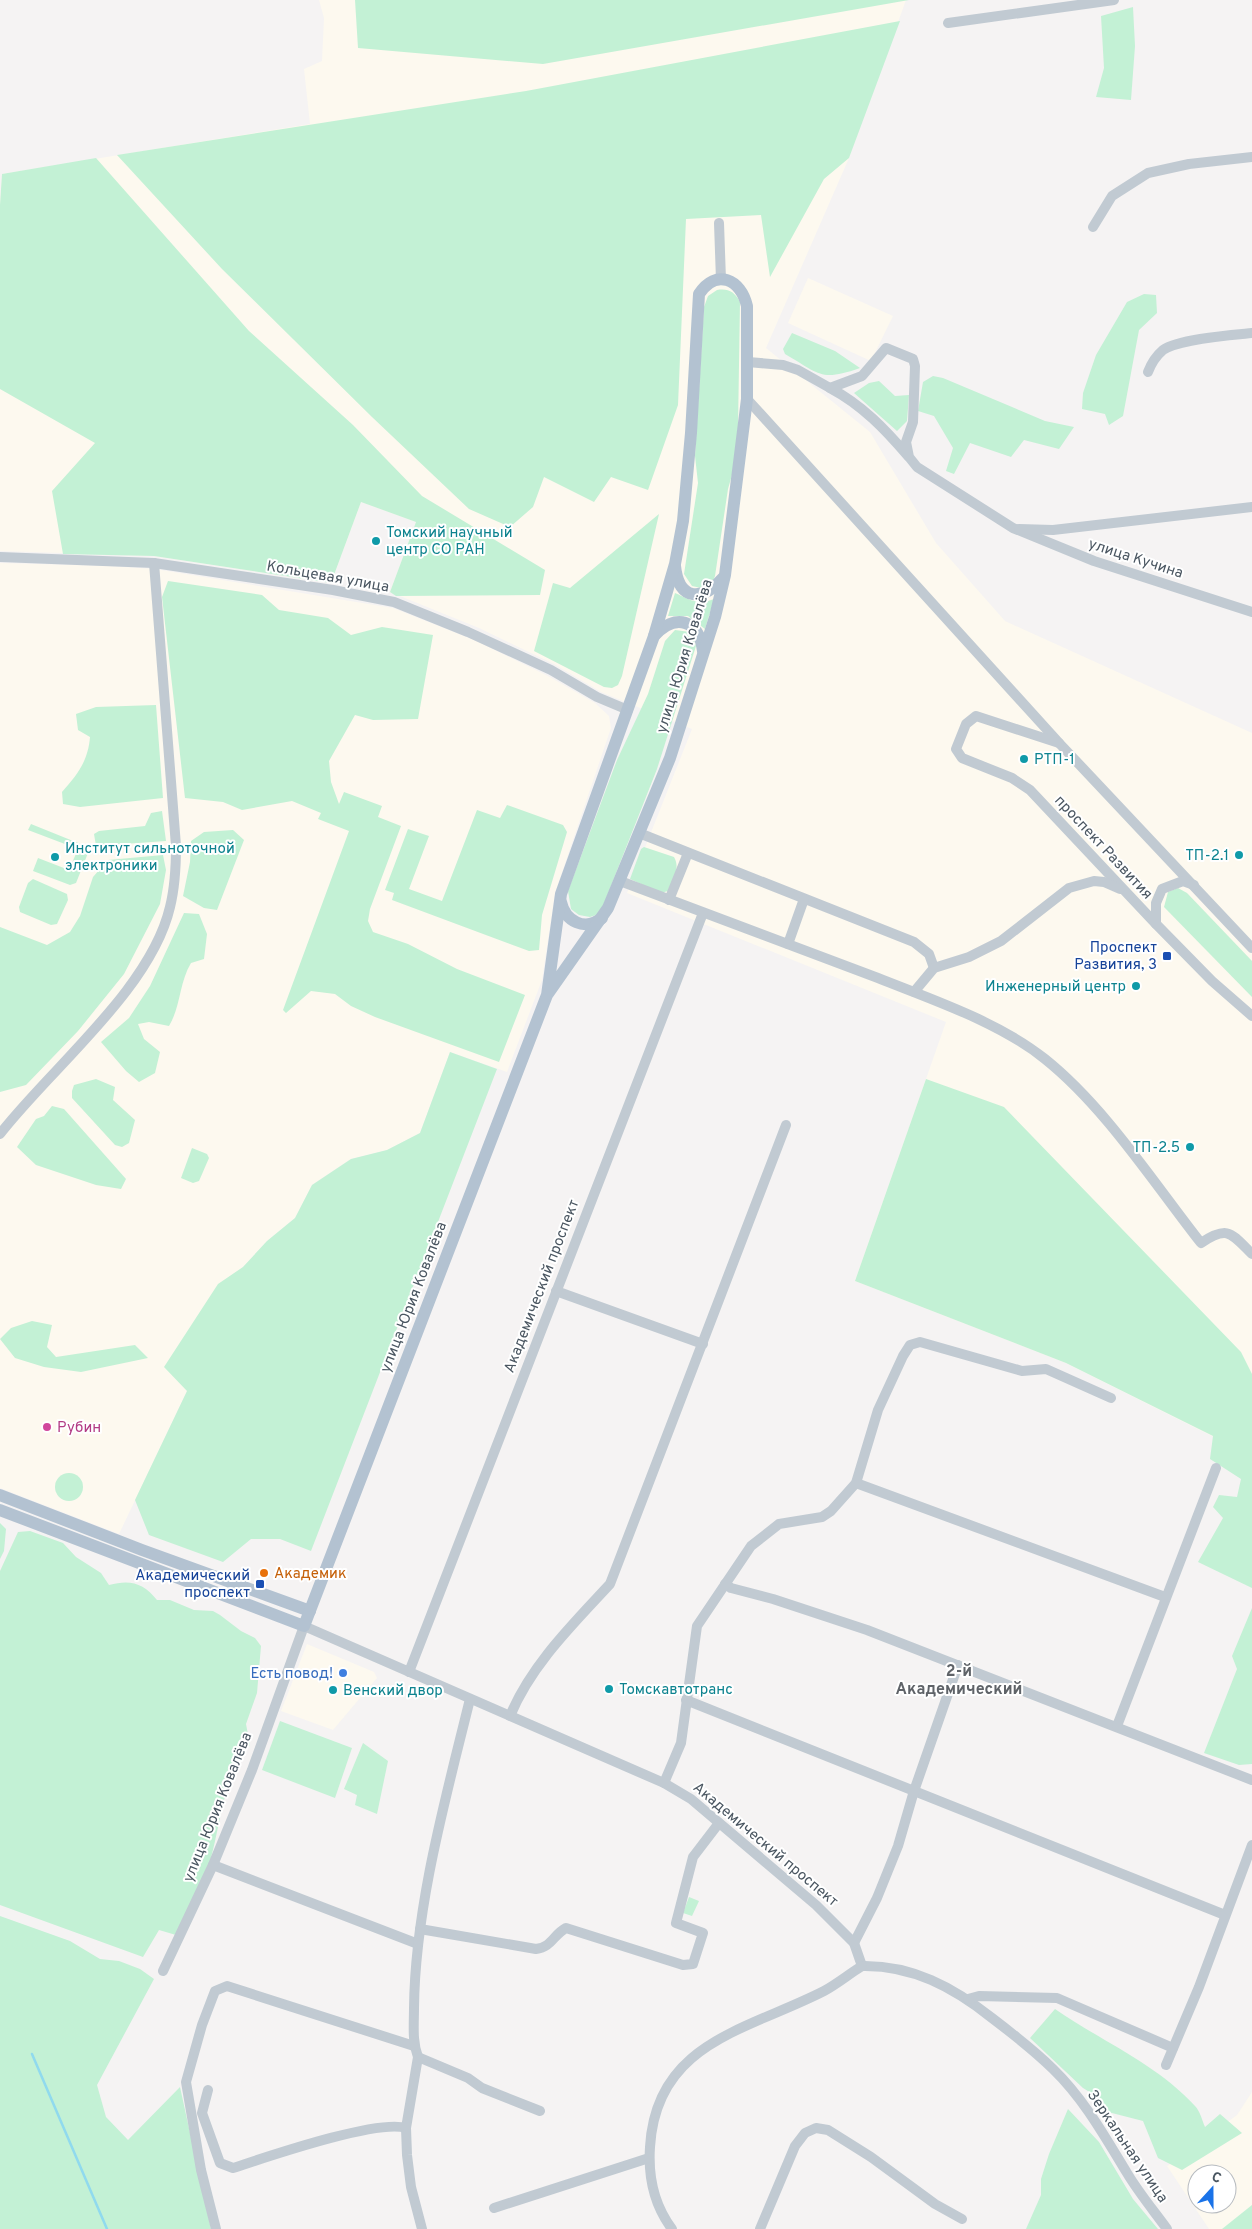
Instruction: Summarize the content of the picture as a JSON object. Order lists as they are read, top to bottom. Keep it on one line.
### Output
{"streets":{"main road":["улица Юрия Ковалёва","Академический проспект"],"street":["улица Кучина","Кольцевая улица","проспект Развития","Зеркальная улица"]},"crossings":[["улица Кучина","улица Юрия Ковалёва"],["Кольцевая улица","улица Юрия Ковалёва"],["улица Юрия Ковалёва","Академический проспект"],["Академический проспект","Зеркальная улица"]],"districts":["2-й Академический"],"places":{"other":["Томский научный центр СО РАН","РТП-1","ТП-2.1","Институт сильноточной электроники","Инженерный центр","ТП-2.5","Рубин","Академик","Есть повод!","Томскавтотранс","Венский двор"],"transit":["Проспект Развития, 3","Академический проспект"]},"north":"top"}
